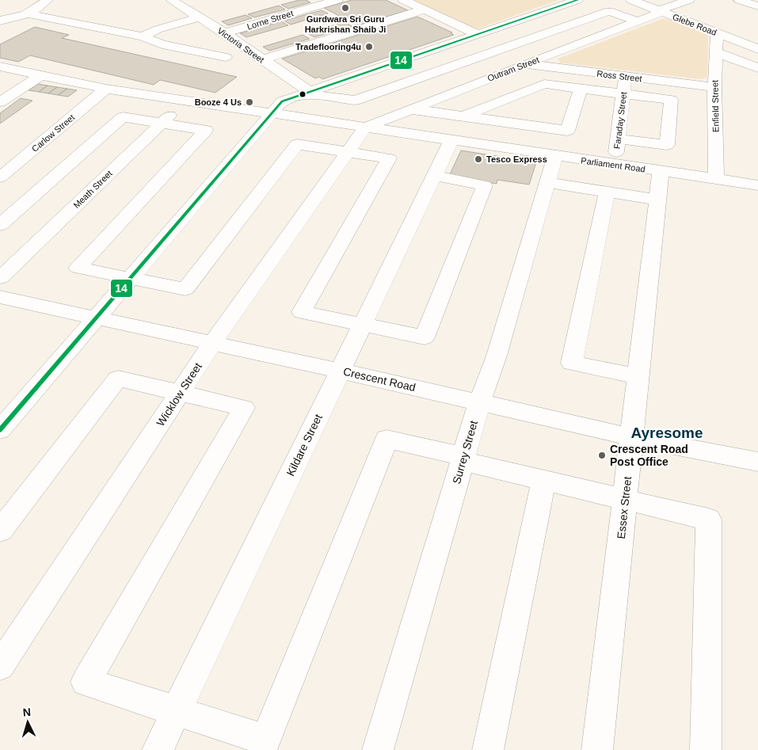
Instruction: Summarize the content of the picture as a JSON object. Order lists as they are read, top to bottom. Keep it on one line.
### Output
{"streets":{"street":["Lorne Street","Glebe Road","Victoria Street","Outram Street","Ross Street","Enfield Street","Faraday Street","Carlow Street","Parliament Road","Meath Street","Crescent Road","Wicklow Street","Kildare Street","Surrey Street","Essex Street"]},"crossings":[["Lorne Street","Victoria Street"],["Glebe Road","Outram Street"],["Glebe Road","Enfield Street"],["Outram Street","Ross Street"],["Outram Street","Parliament Road"],["Outram Street","Wicklow Street"],["Ross Street","Enfield Street"],["Ross Street","Faraday Street"],["Enfield Street","Parliament Road"],["Faraday Street","Parliament Road"],["Carlow Street","Parliament Road"],["Parliament Road","Meath Street"],["Parliament Road","Wicklow Street"],["Parliament Road","Kildare Street"],["Parliament Road","Surrey Street"],["Parliament Road","Essex Street"],["Crescent Road","Wicklow Street"],["Crescent Road","Kildare Street"],["Crescent Road","Surrey Street"],["Crescent Road","Essex Street"]],"districts":["Ayresome"],"places":["Gurdwara Sri Guru Harkrishan Shaib Ji","Tradeflooring4u","Booze 4 Us","Tesco Express","Crescent Road Post Office"],"lines":["transit line 14"],"north":"top"}
